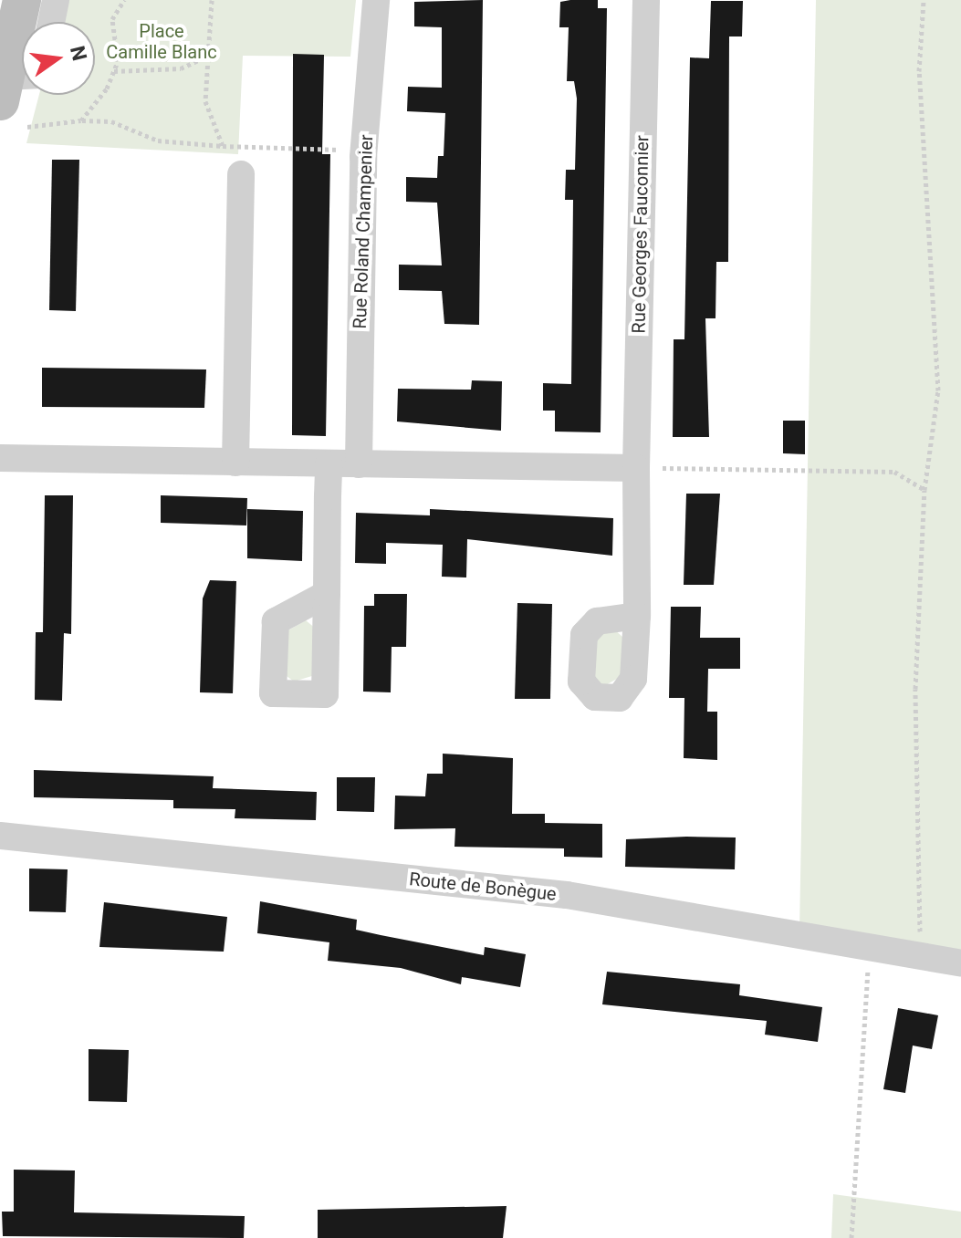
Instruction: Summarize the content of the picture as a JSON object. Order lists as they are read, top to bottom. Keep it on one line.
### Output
{"streets":{"street":["Rue Roland Champenier","Rue Georges Fauconnier","Route de Bonègue"]},"parks":["Place Camille Blanc"],"north":"right"}
